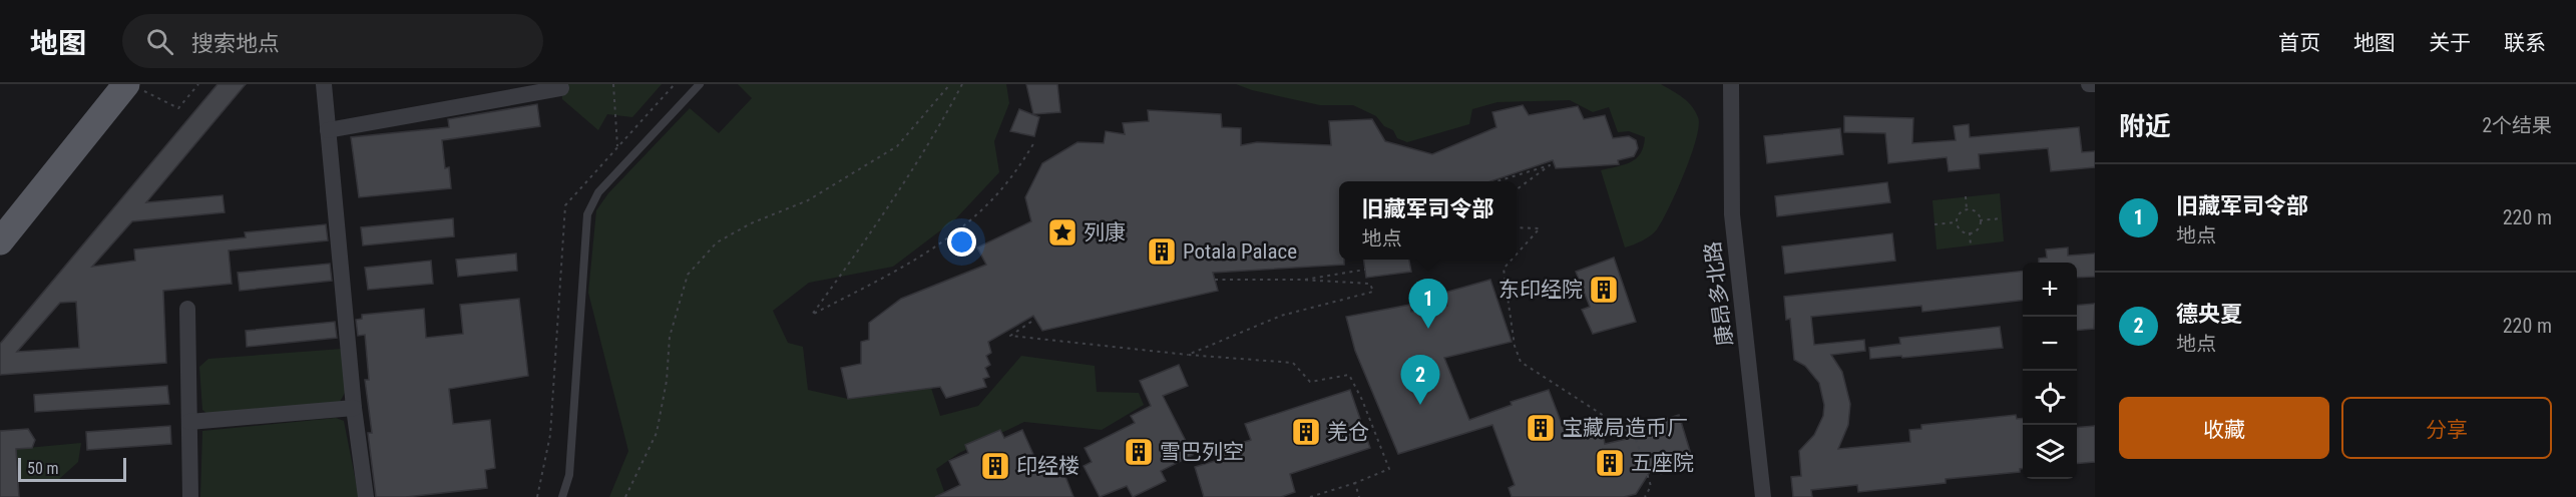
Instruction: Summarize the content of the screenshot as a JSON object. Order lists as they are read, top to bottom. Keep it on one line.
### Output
{"streets":{"street":["康昂多北路"]},"places":{"place":["列康"],"building":["Potala Palace","东印经院","宝藏局造币厂","羌仓","雪巴列空","五座院","印经楼"]},"scale_bar":"50 m","page":{"header":"地图","search":"搜索地点","nav":["首页","地图","关于","联系"],"heading":["附近","2个结果"],"list":[{"mark":"1","name":"旧藏军司令部","note":"地点","value":"220 m"},{"mark":"2","name":"德央夏","note":"地点","value":"220 m"}],"popup":["旧藏军司令部","地点"],"map_buttons":["+","−"],"pins":["1","2"],"buttons":["收藏","分享"],"scale":"50 m"}}
